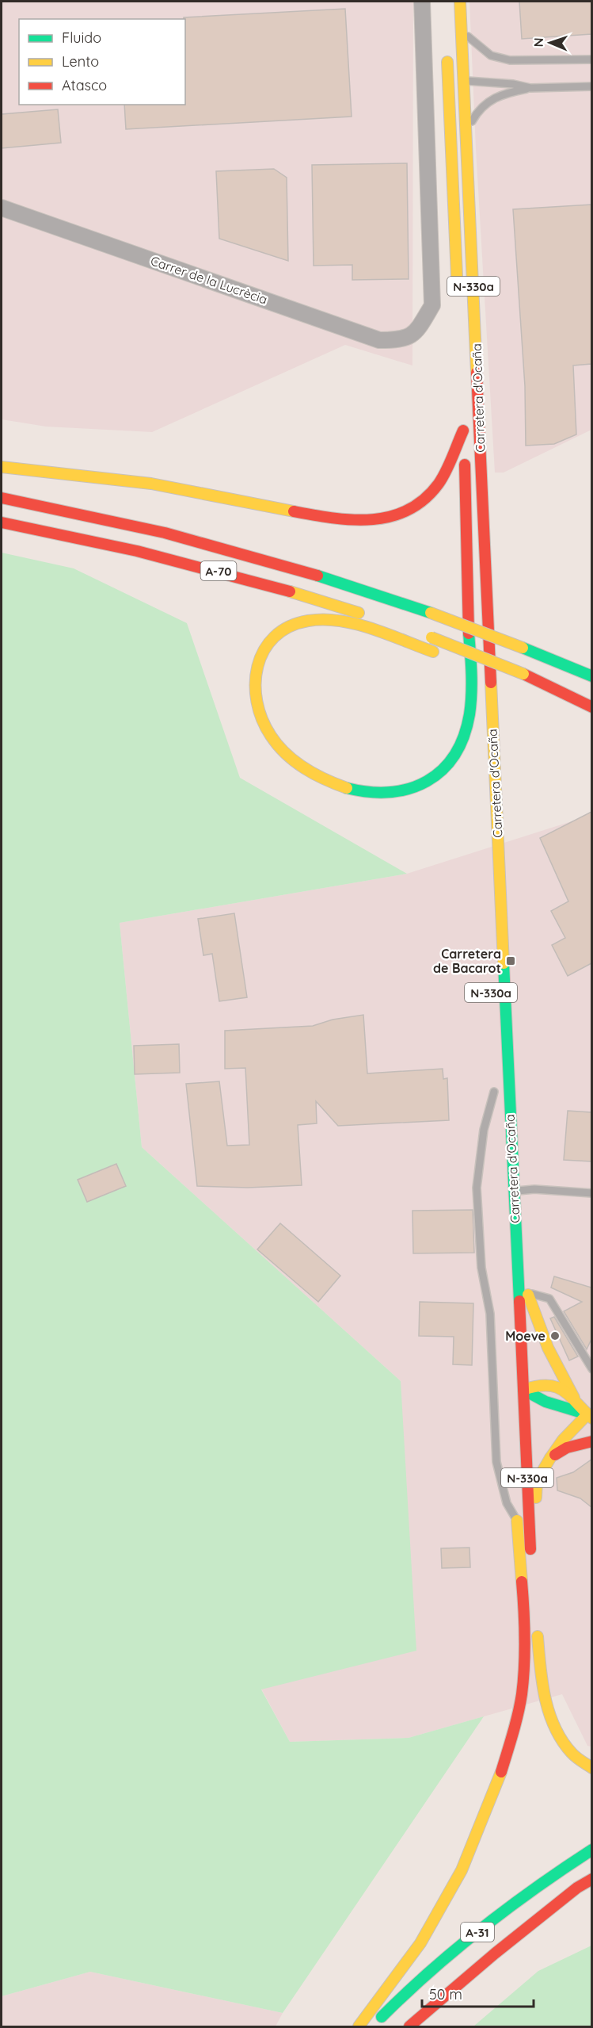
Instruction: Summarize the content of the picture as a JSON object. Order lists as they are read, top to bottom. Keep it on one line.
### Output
{"streets":{"main road":["N-330a","Carretera d'Ocaña","A-70","A-31"],"street":["Carrer de la Lucrècia"]},"crossings":[["N-330a","Carretera d'Ocaña"]],"places":{"transit":["Carretera de Bacarot"],"other":["Moeve"]},"legend":["Fluido","Lento","Atasco"],"scale_bar":"50 m","north":"left"}
